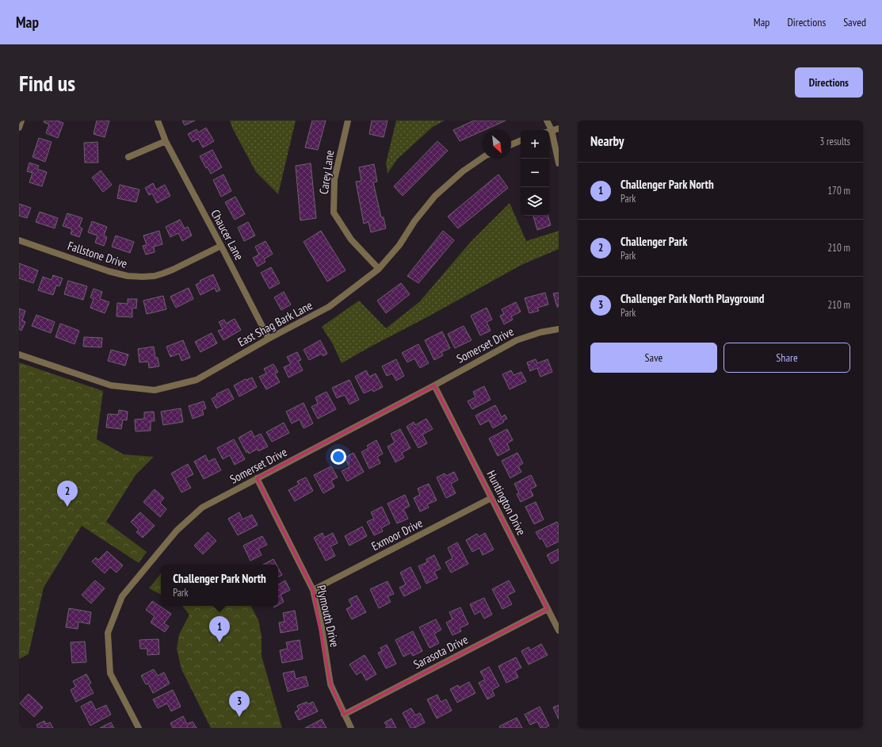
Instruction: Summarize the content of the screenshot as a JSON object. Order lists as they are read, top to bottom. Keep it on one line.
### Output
{"streets":{"street":["Carey Lane","Chaucer Lane","Fallstone Drive","East Shag Bark Lane","Somerset Drive","Huntington Drive","Exmoor Drive","Plymouth Drive","Sarasota Drive"]},"crossings":[["Carey Lane","East Shag Bark Lane"],["Chaucer Lane","Fallstone Drive"],["Chaucer Lane","East Shag Bark Lane"],["Somerset Drive","Huntington Drive"],["Somerset Drive","Plymouth Drive"],["Huntington Drive","Exmoor Drive"],["Huntington Drive","Sarasota Drive"],["Exmoor Drive","Plymouth Drive"],["Plymouth Drive","Sarasota Drive"]],"north":"bottom right","page":{"header":"Map","nav":["Map","Directions","Saved"],"buttons":["Directions",["Save","Share"]],"title":"Find us","heading":["Nearby","3 results"],"map_buttons":["+","−"],"list":[{"mark":"1","name":"Challenger Park North","note":"Park","value":"170 m"},{"mark":"2","name":"Challenger Park","note":"Park","value":"210 m"},{"mark":"3","name":"Challenger Park North Playground","note":"Park","value":"210 m"}],"pins":["2","1","3"],"popup":["Challenger Park North","Park"]}}
